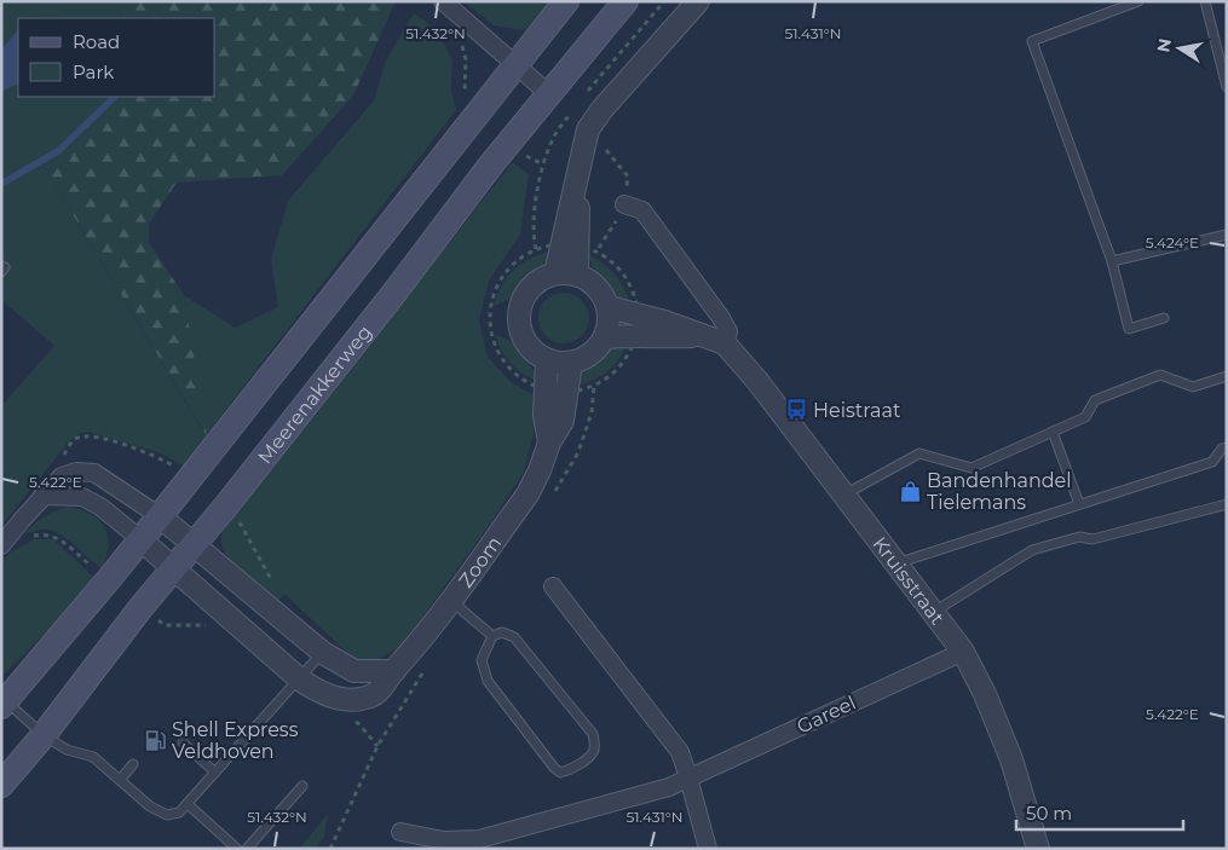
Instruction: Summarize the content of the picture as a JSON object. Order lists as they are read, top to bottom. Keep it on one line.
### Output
{"streets":{"main road":["Meerenakkerweg"],"street":["Zoom","Kruisstraat","Gareel"]},"crossings":[["Meerenakkerweg","Zoom"],["Kruisstraat","Gareel"]],"places":{"bus stop":["Heistraat"],"shop":["Bandenhandel Tielemans"],"fuel station":["Shell Express Veldhoven"]},"legend":["Road","Park"],"scale_bar":"50 m","north":"left","coordinates":["51.432°N","51.431°N","5.424°E","5.422°E"]}
